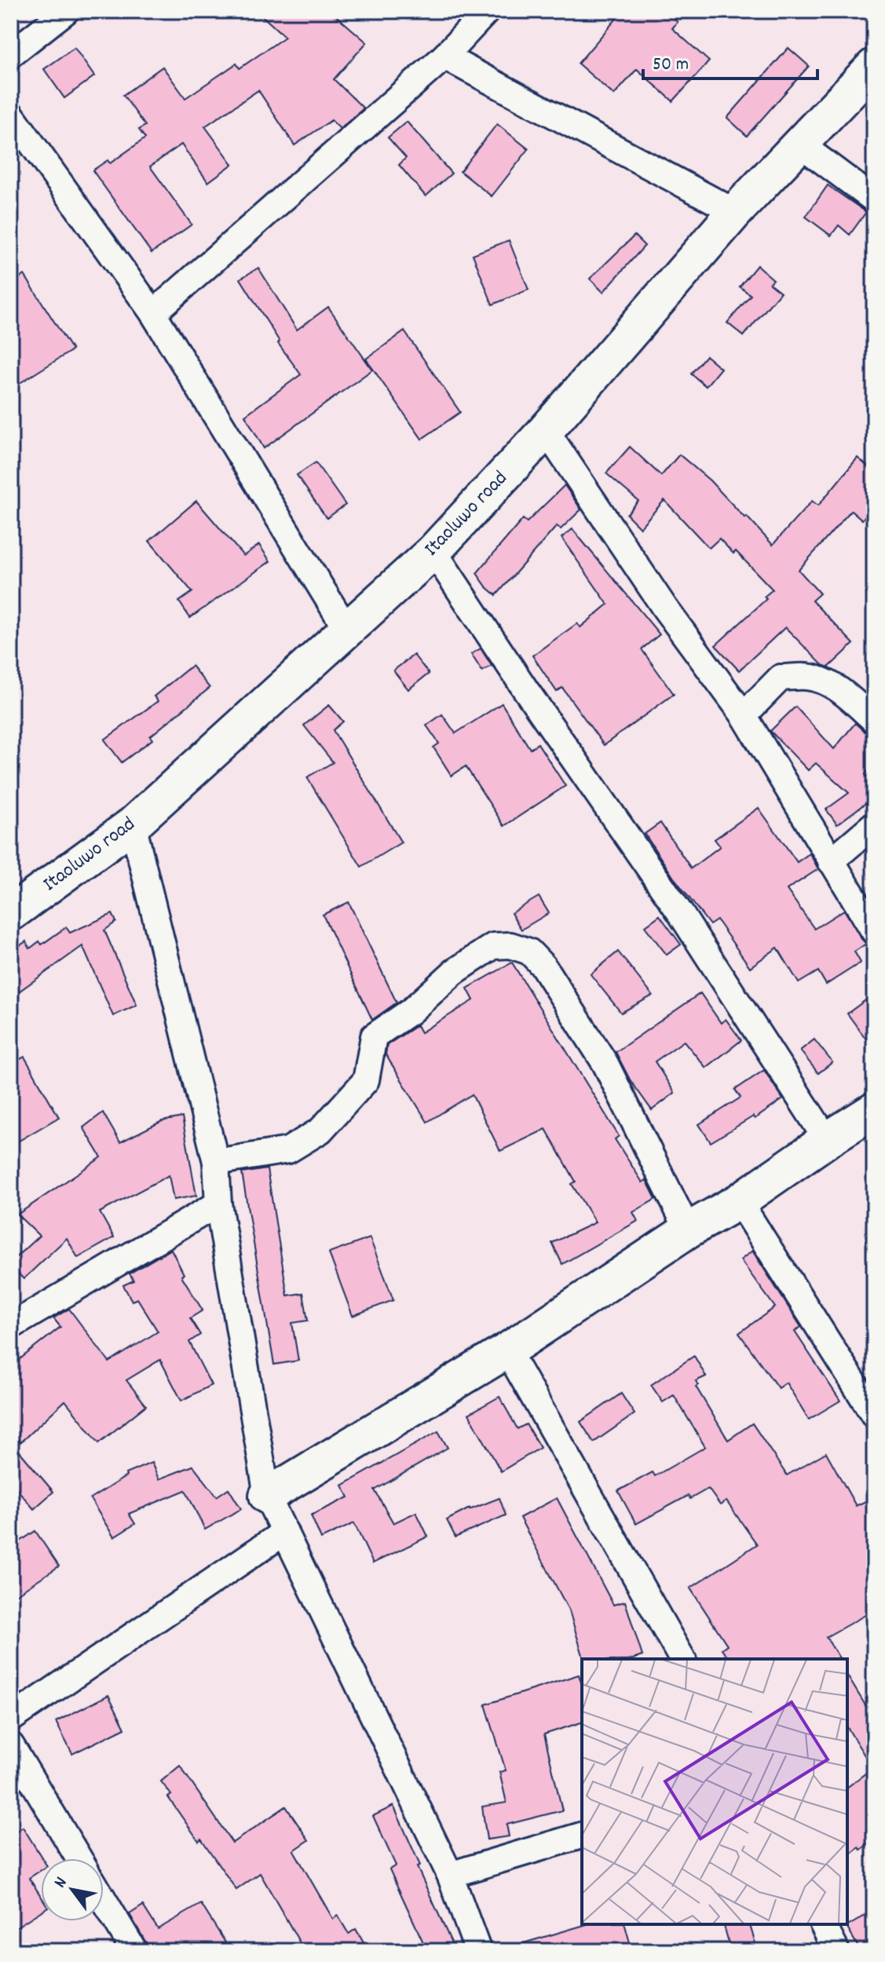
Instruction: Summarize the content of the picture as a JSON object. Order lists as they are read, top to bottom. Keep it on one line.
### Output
{"streets":{"street":["Itaoluwo road"]},"scale_bar":"50 m","north":"top left"}
